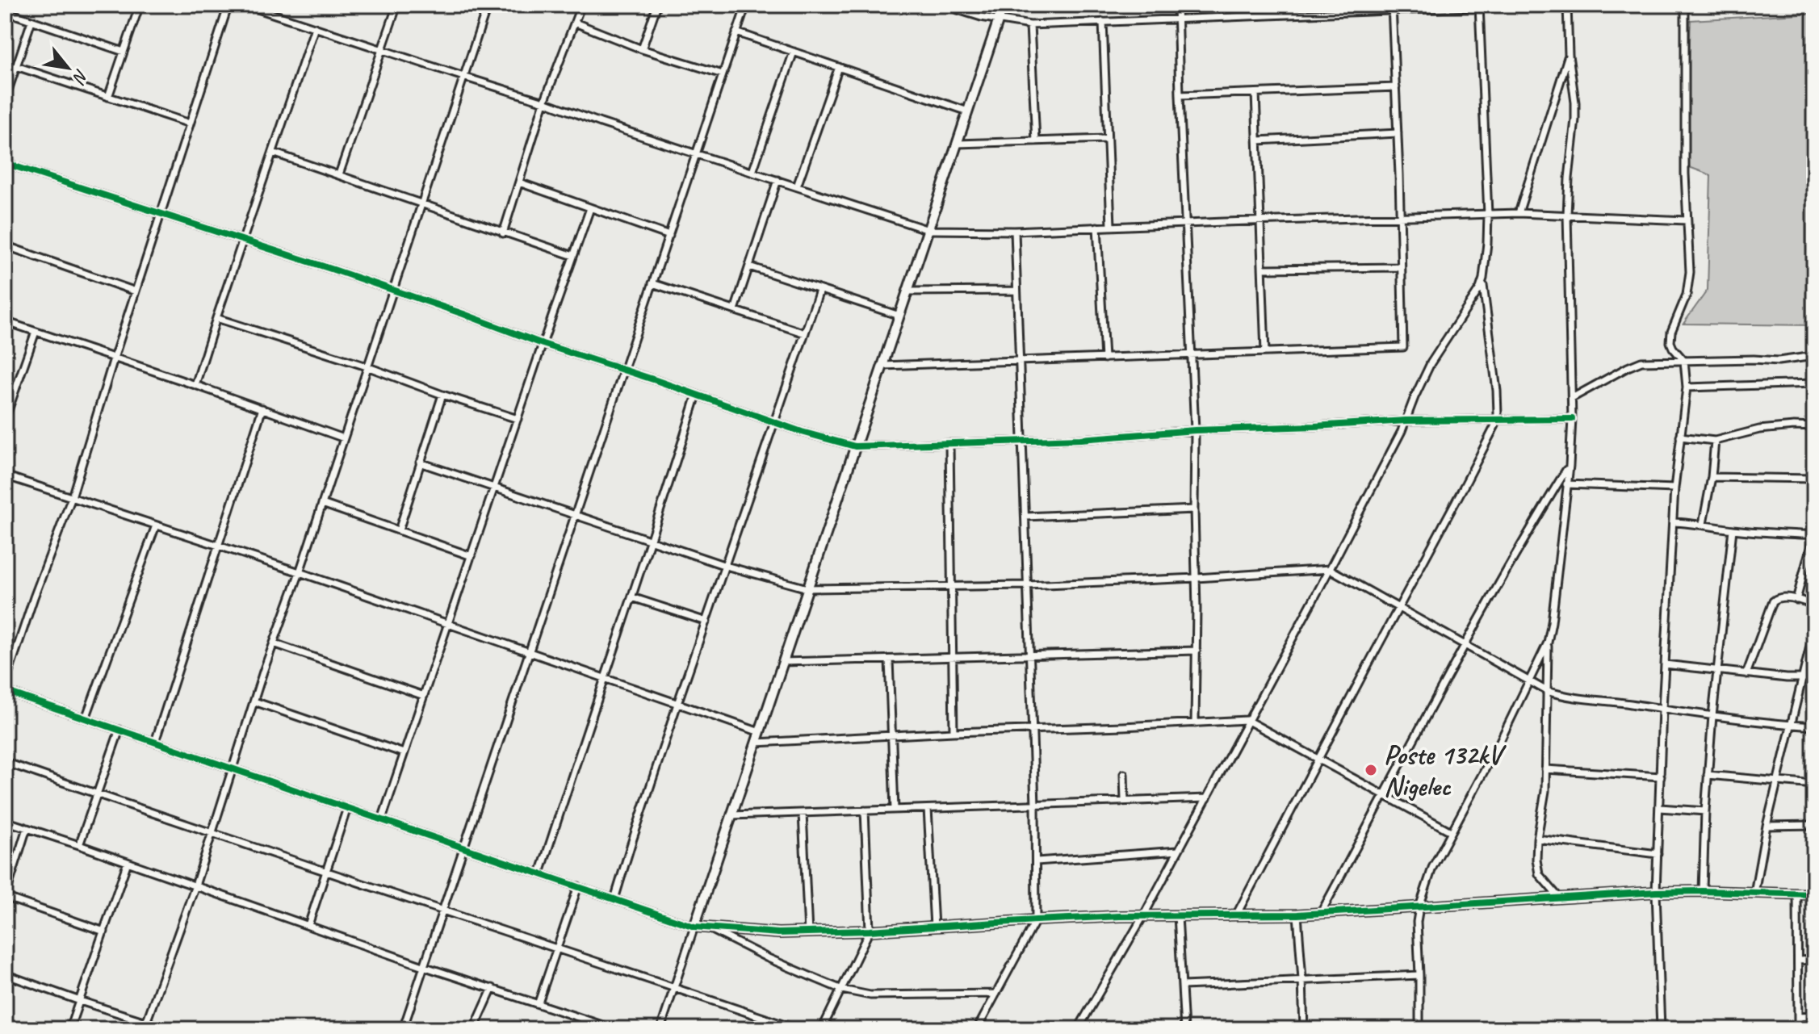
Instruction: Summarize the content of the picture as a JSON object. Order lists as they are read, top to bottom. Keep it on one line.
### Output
{"places":["Poste 132kV Nigelec"],"north":"bottom right"}
